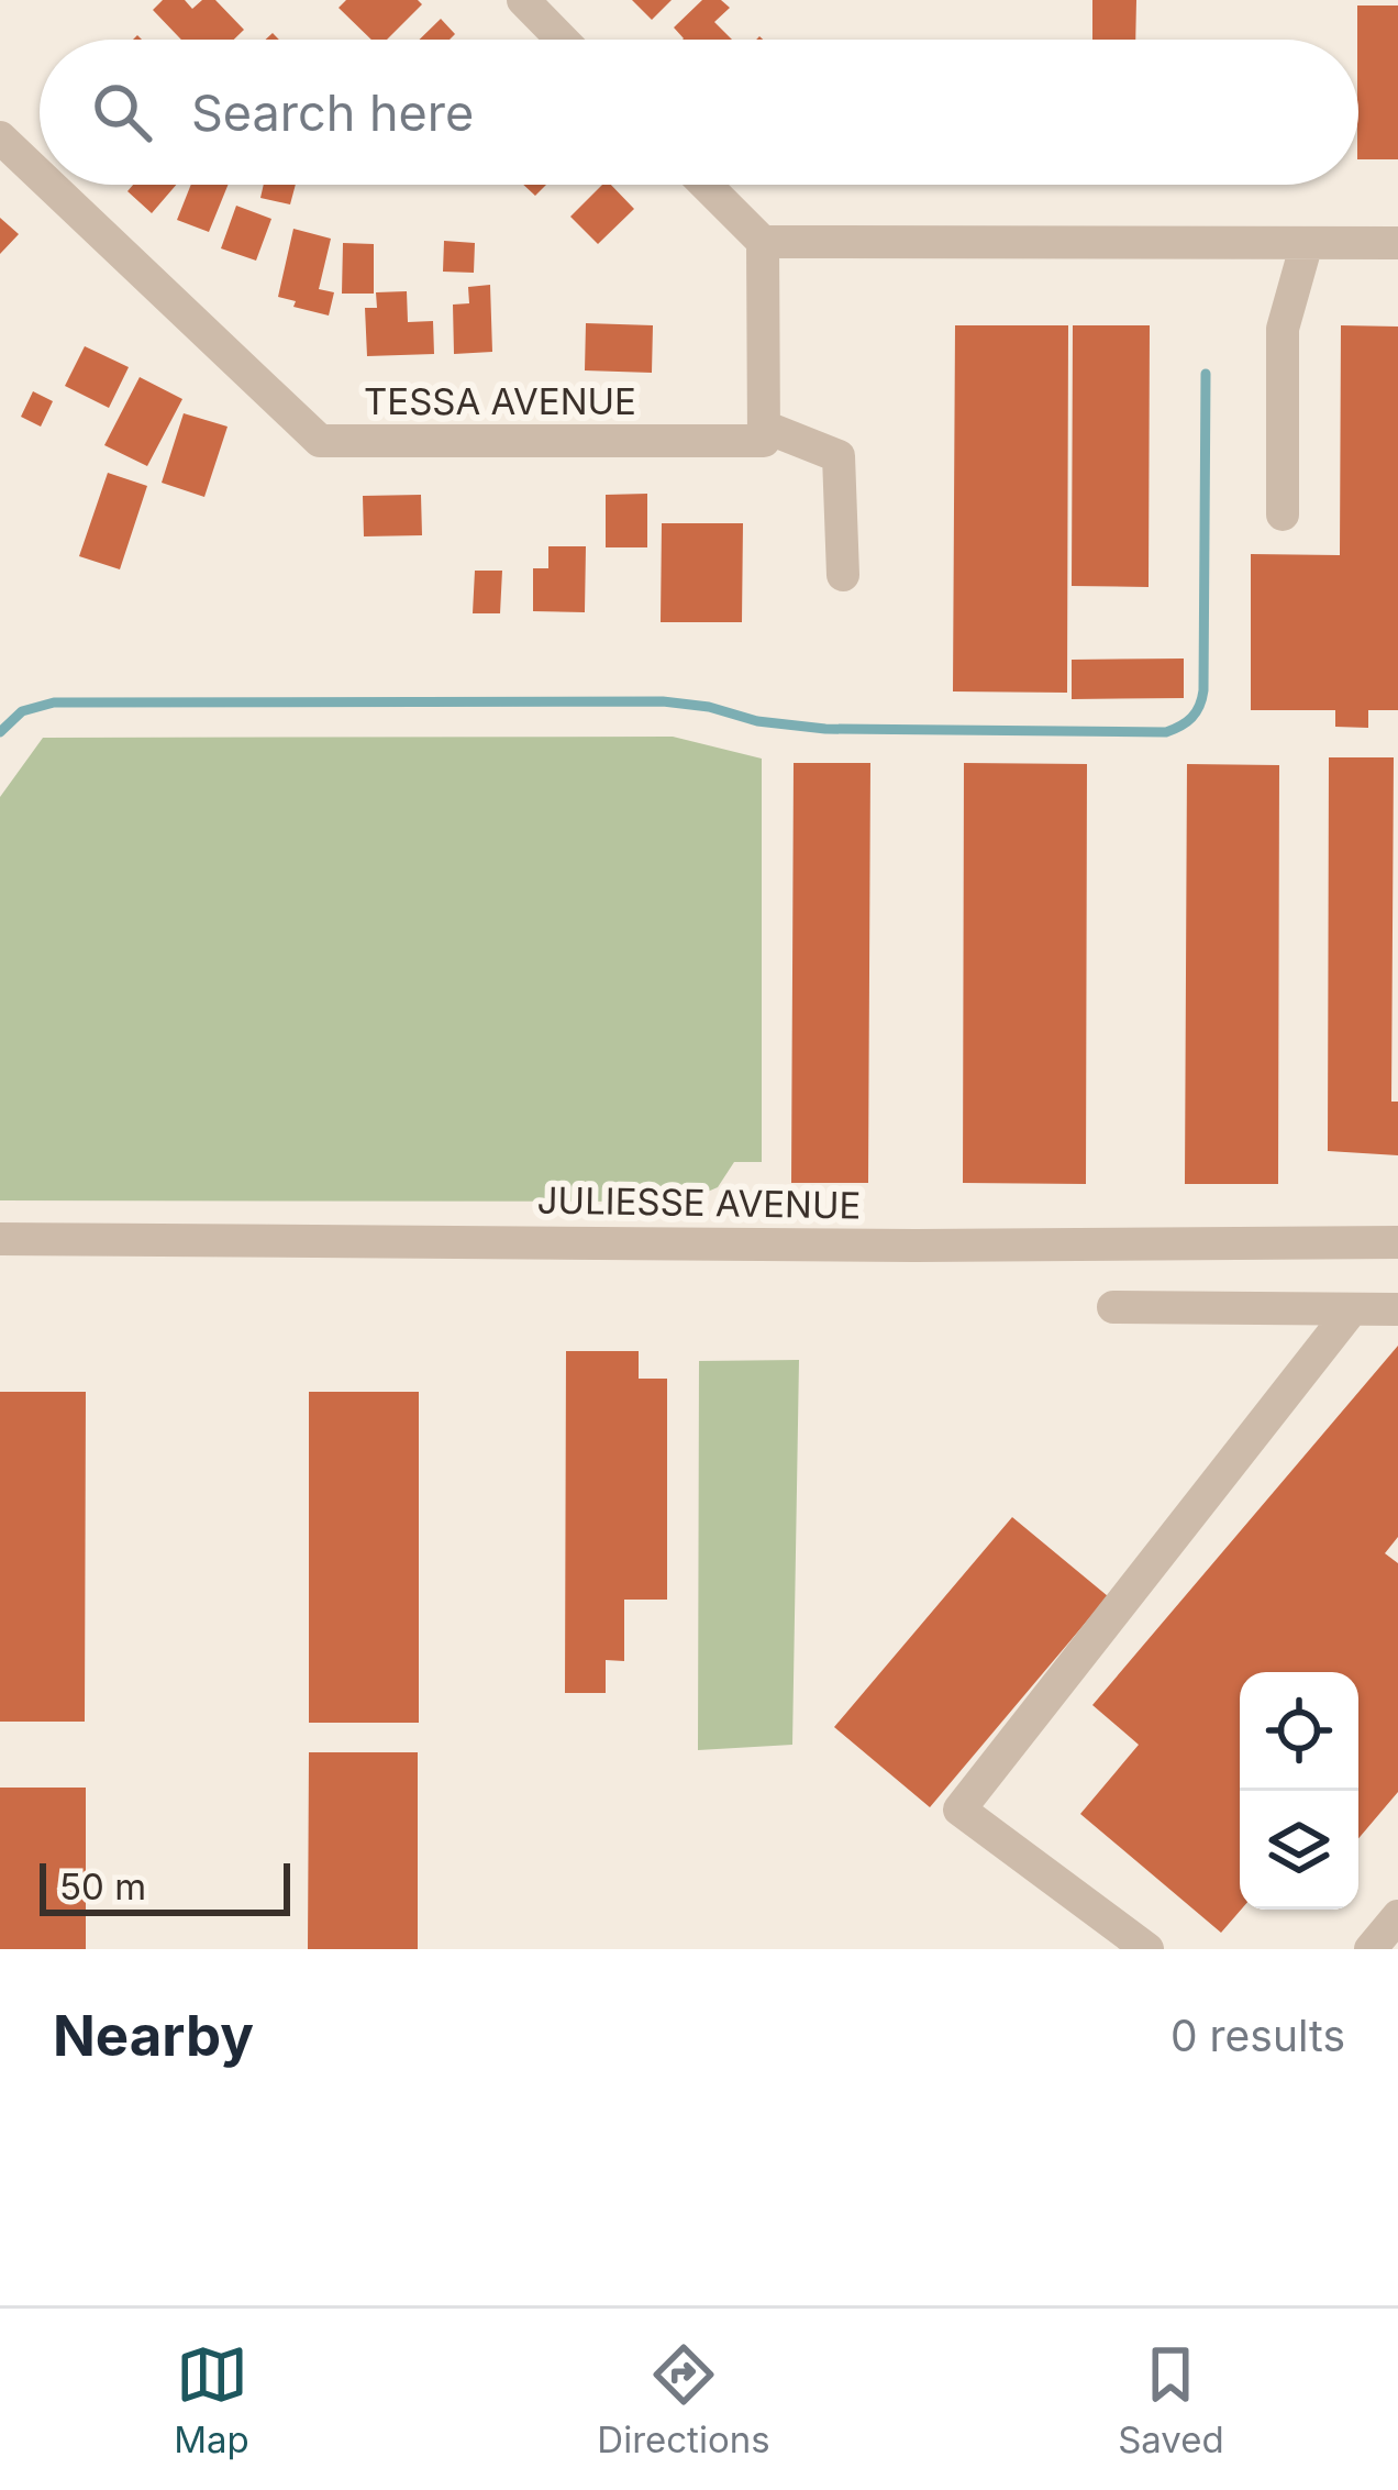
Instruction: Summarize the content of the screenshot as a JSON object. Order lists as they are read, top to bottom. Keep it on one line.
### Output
{"streets":{"street":["TESSA AVENUE","JULIESSE AVENUE"]},"scale_bar":"50 m","page":{"search":"Search here","scale":"50 m","heading":["Nearby","0 results"],"nav":["Map","Directions","Saved"]}}
